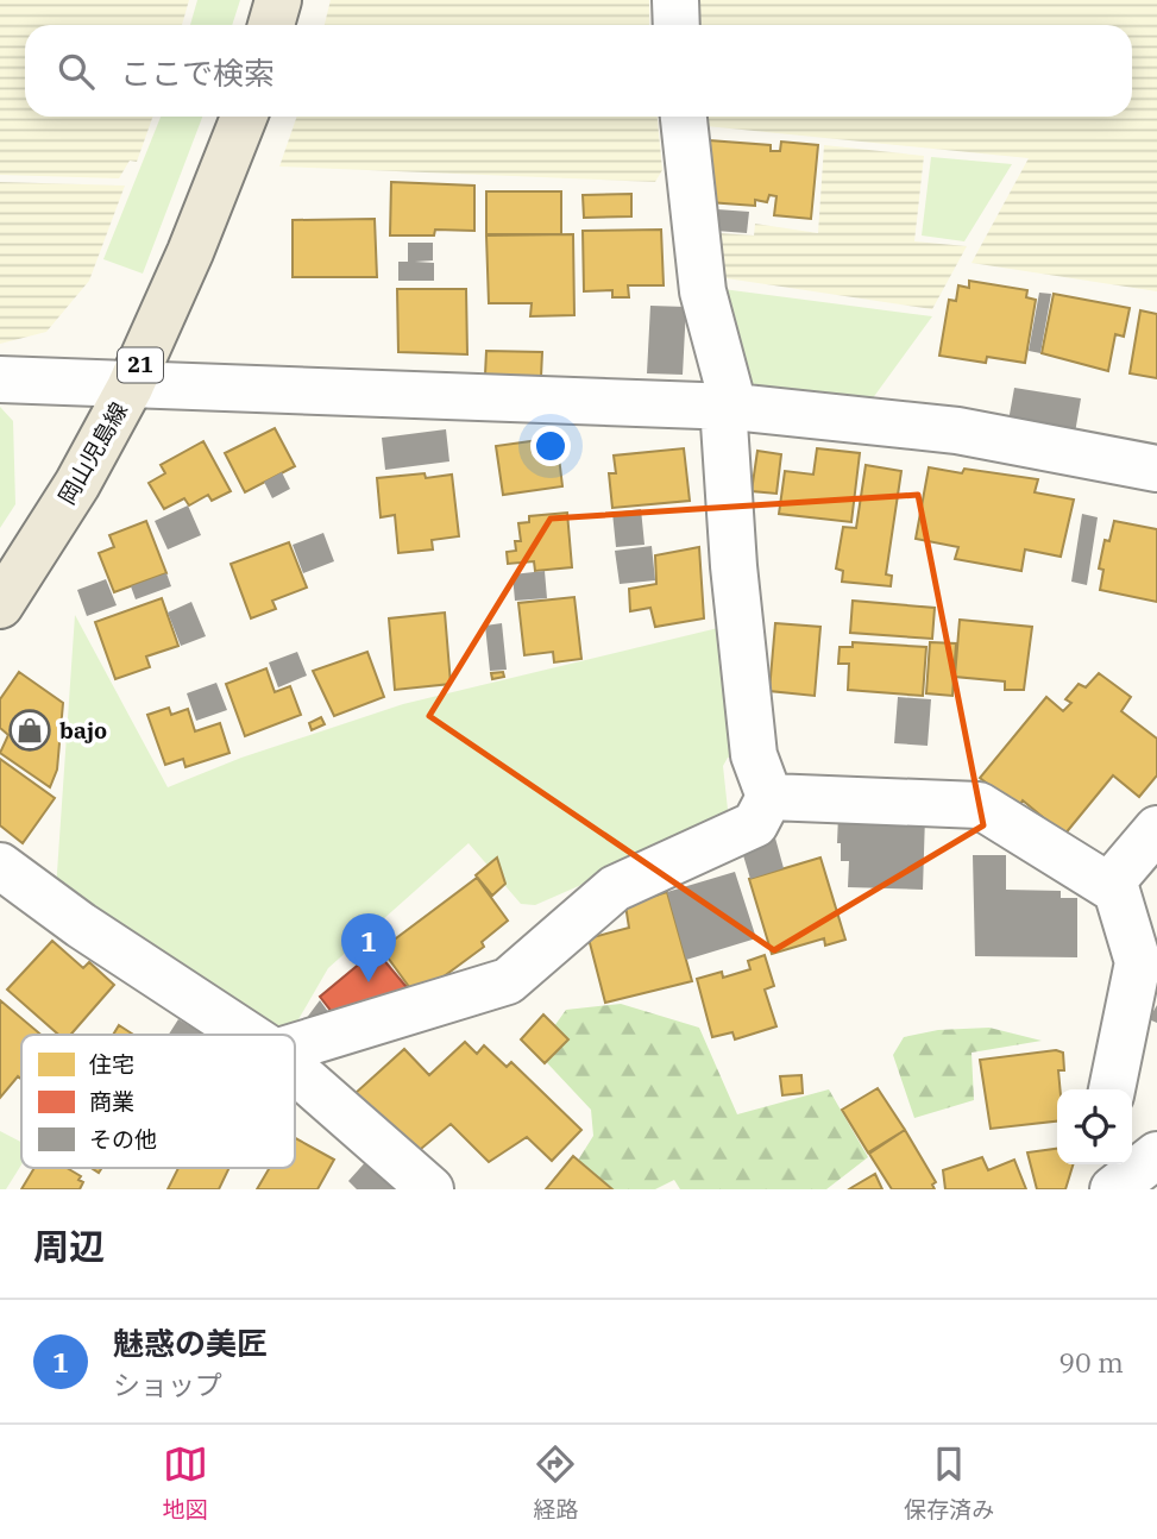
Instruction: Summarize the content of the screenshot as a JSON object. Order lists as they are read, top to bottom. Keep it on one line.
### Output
{"streets":{"main road":["21","岡山児島線"]},"places":{"shop":["bajo"]},"legend":["住宅","商業","その他"],"page":{"search":"ここで検索","pins":"1","heading":"周辺","list":[{"mark":"1","name":"魅惑の美匠","note":"ショップ","value":"90 m"}],"nav":["地図","経路","保存済み"]}}
